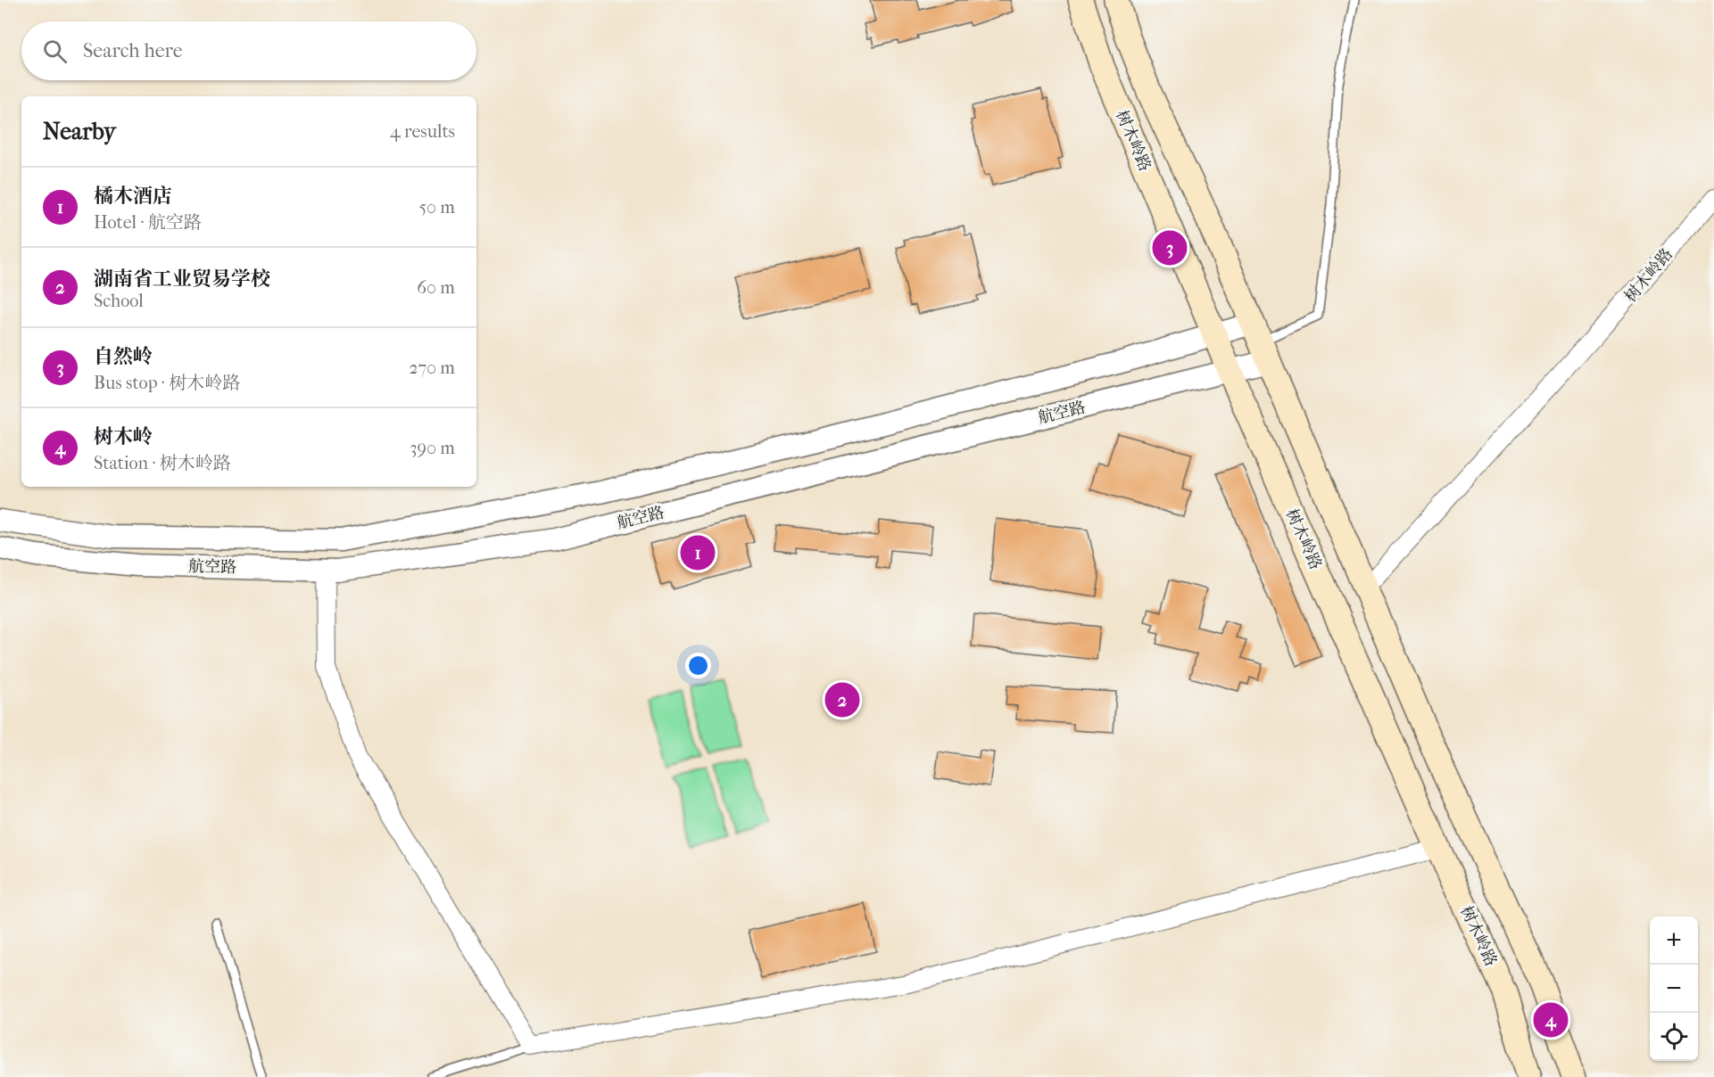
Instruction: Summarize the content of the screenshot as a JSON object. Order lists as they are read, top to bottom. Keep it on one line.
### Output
{"streets":{"main road":["树木岭路"],"street":["航空路"]},"crossings":[["树木岭路","航空路"]],"page":{"search":"Search here","heading":["Nearby","4 results"],"list":[{"mark":"1","name":"橘木酒店","note":"Hotel · 航空路","value":"50 m"},{"mark":"2","name":"湖南省工业贸易学校","note":"School","value":"60 m"},{"mark":"3","name":"自然岭","note":"Bus stop · 树木岭路","value":"270 m"},{"mark":"4","name":"树木岭","note":"Station · 树木岭路","value":"390 m"}],"pins":["3","1","2","4"],"map_buttons":["+","−"]}}
